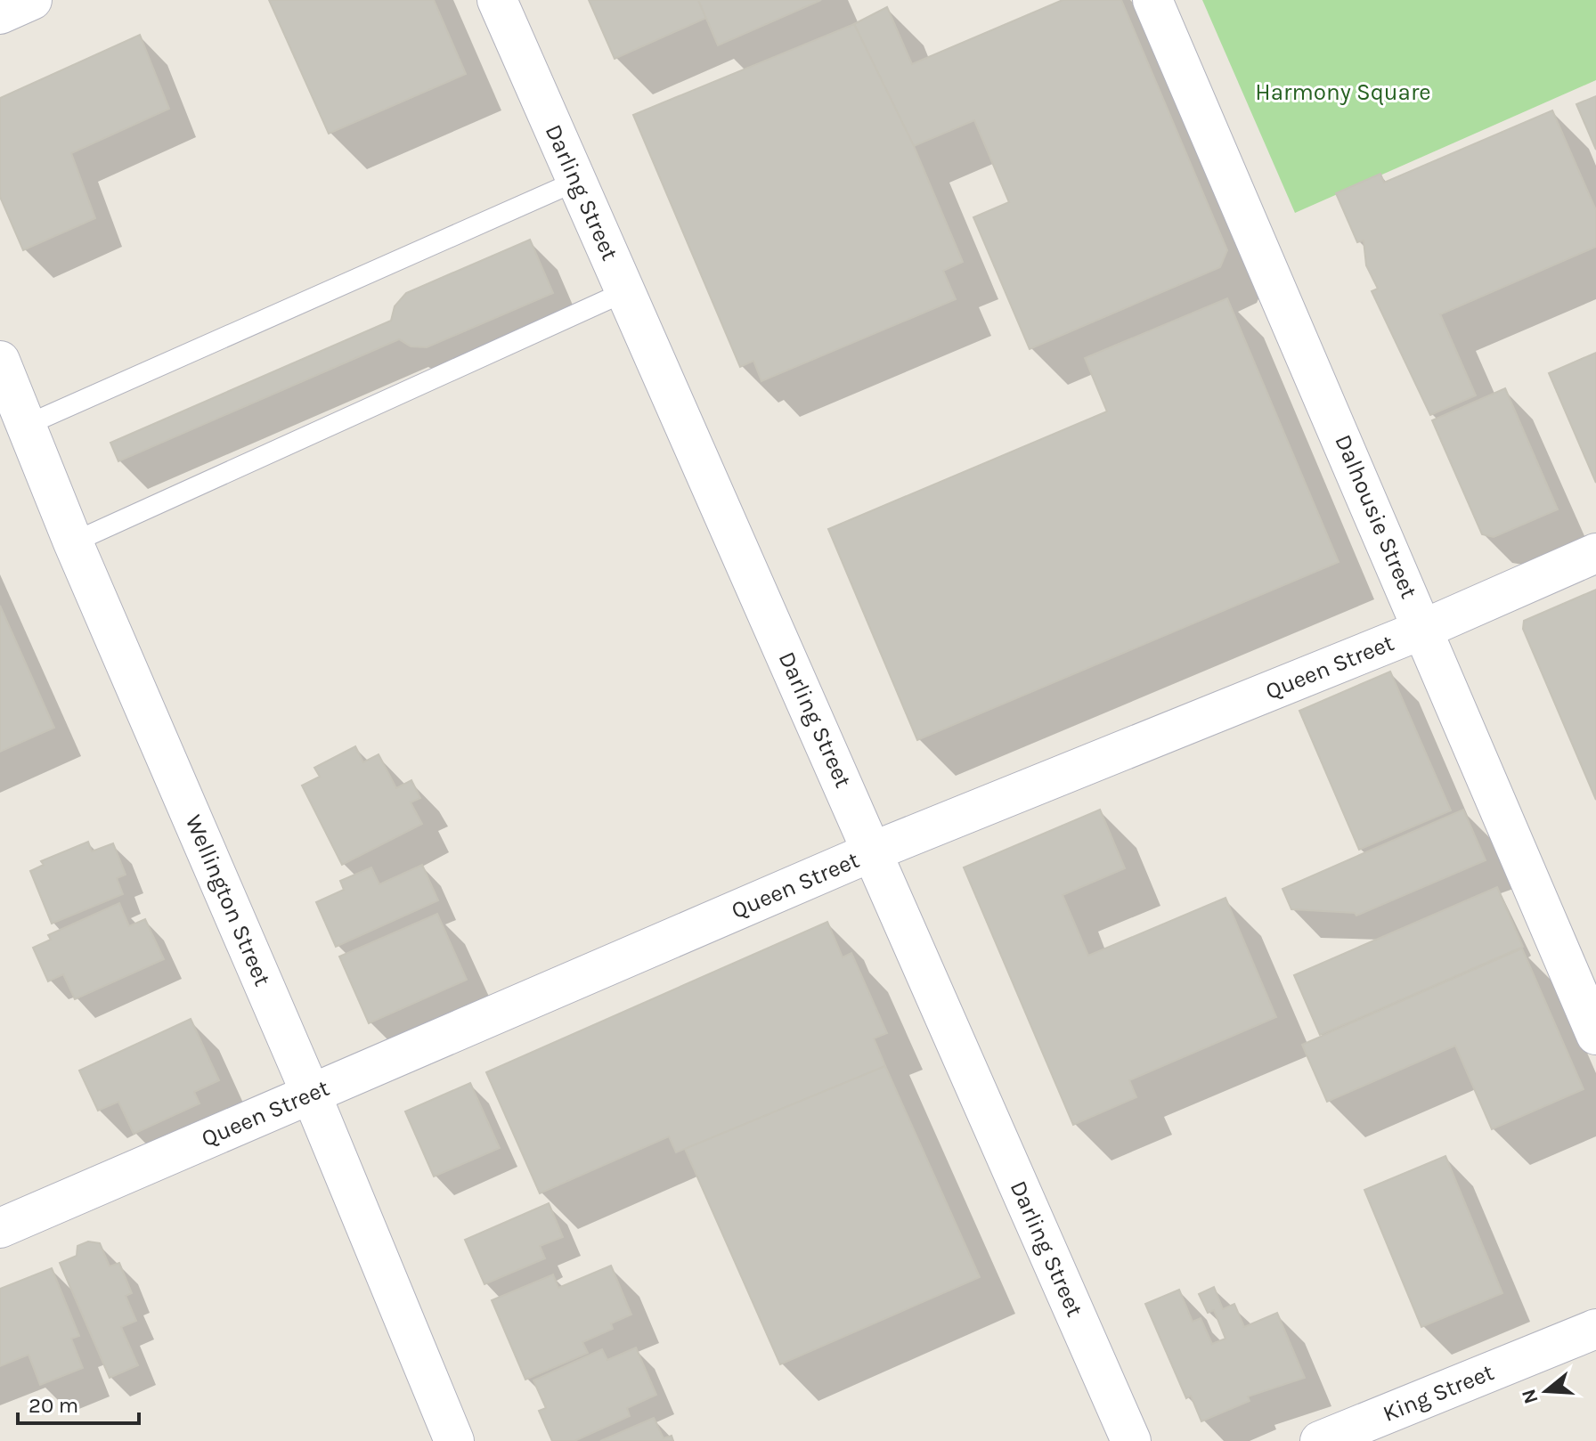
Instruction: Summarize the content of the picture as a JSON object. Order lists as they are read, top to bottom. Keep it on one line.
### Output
{"streets":{"street":["Darling Street","Dalhousie Street","Queen Street","Wellington Street","King Street"]},"crossings":[["Darling Street","Queen Street"],["Dalhousie Street","Queen Street"],["Queen Street","Wellington Street"]],"parks":["Harmony Square"],"scale_bar":"20 m","north":"left"}
